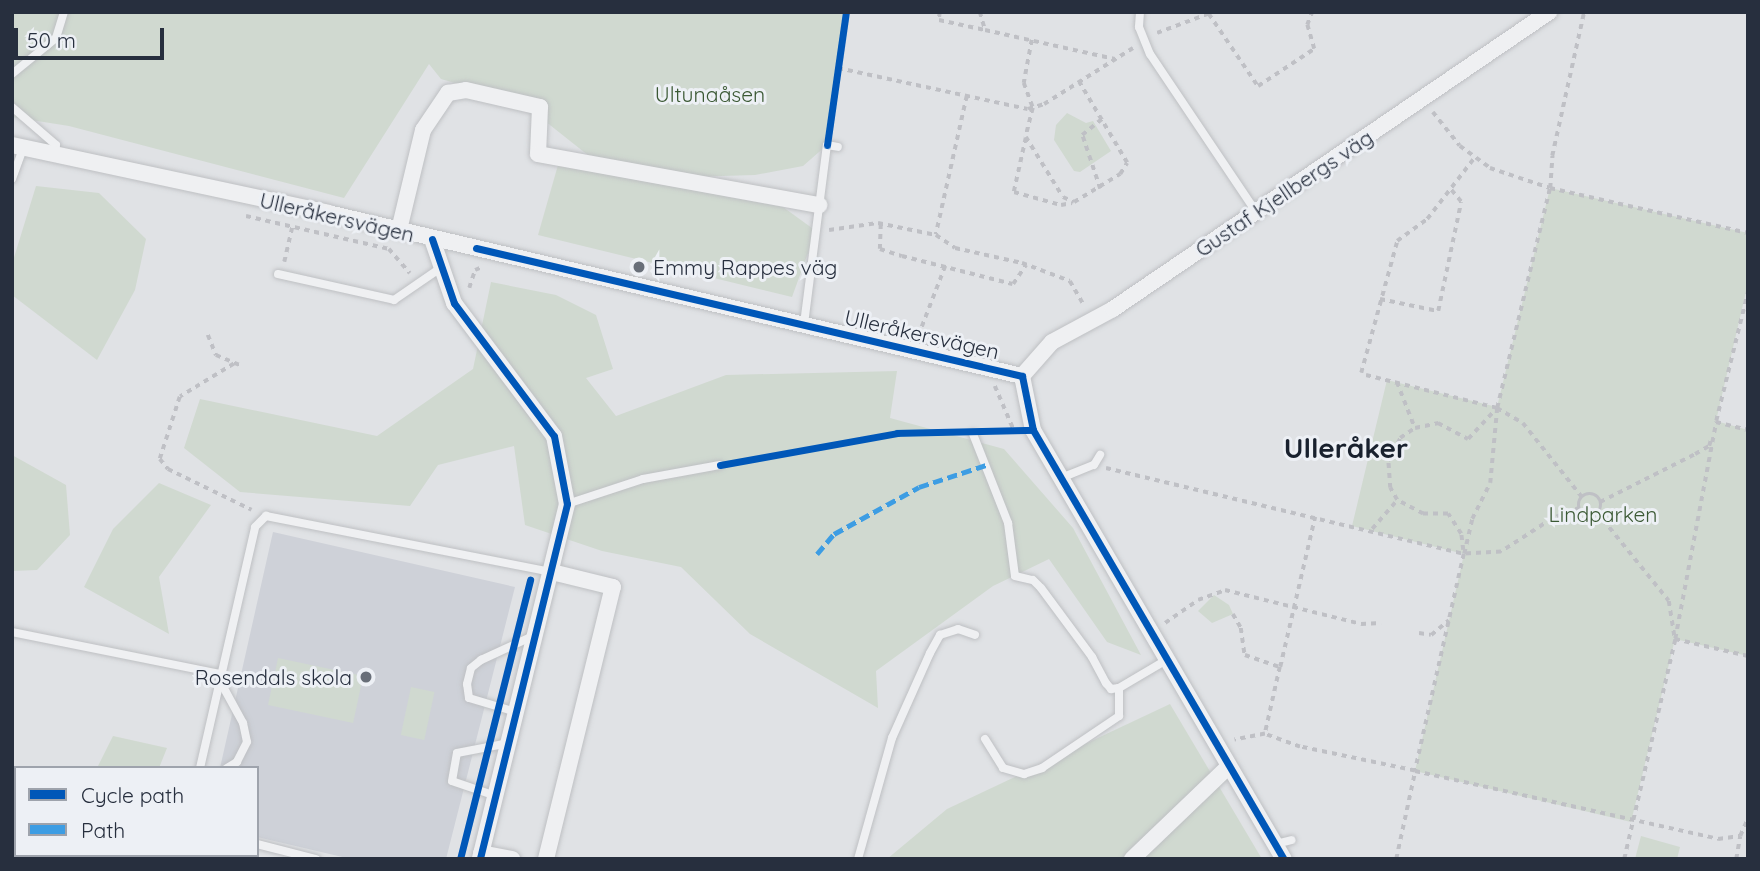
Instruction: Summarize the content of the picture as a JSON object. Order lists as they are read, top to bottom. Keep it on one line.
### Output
{"streets":{"street":["Gustaf Kjellbergs väg","Ulleråkersvägen"]},"crossings":[["Gustaf Kjellbergs väg","Ulleråkersvägen"]],"districts":["Ulleråker"],"parks":["Ultunaåsen","Lindparken"],"places":["Emmy Rappes väg","Rosendals skola"],"legend":["Cycle path","Path"],"scale_bar":"50 m"}
